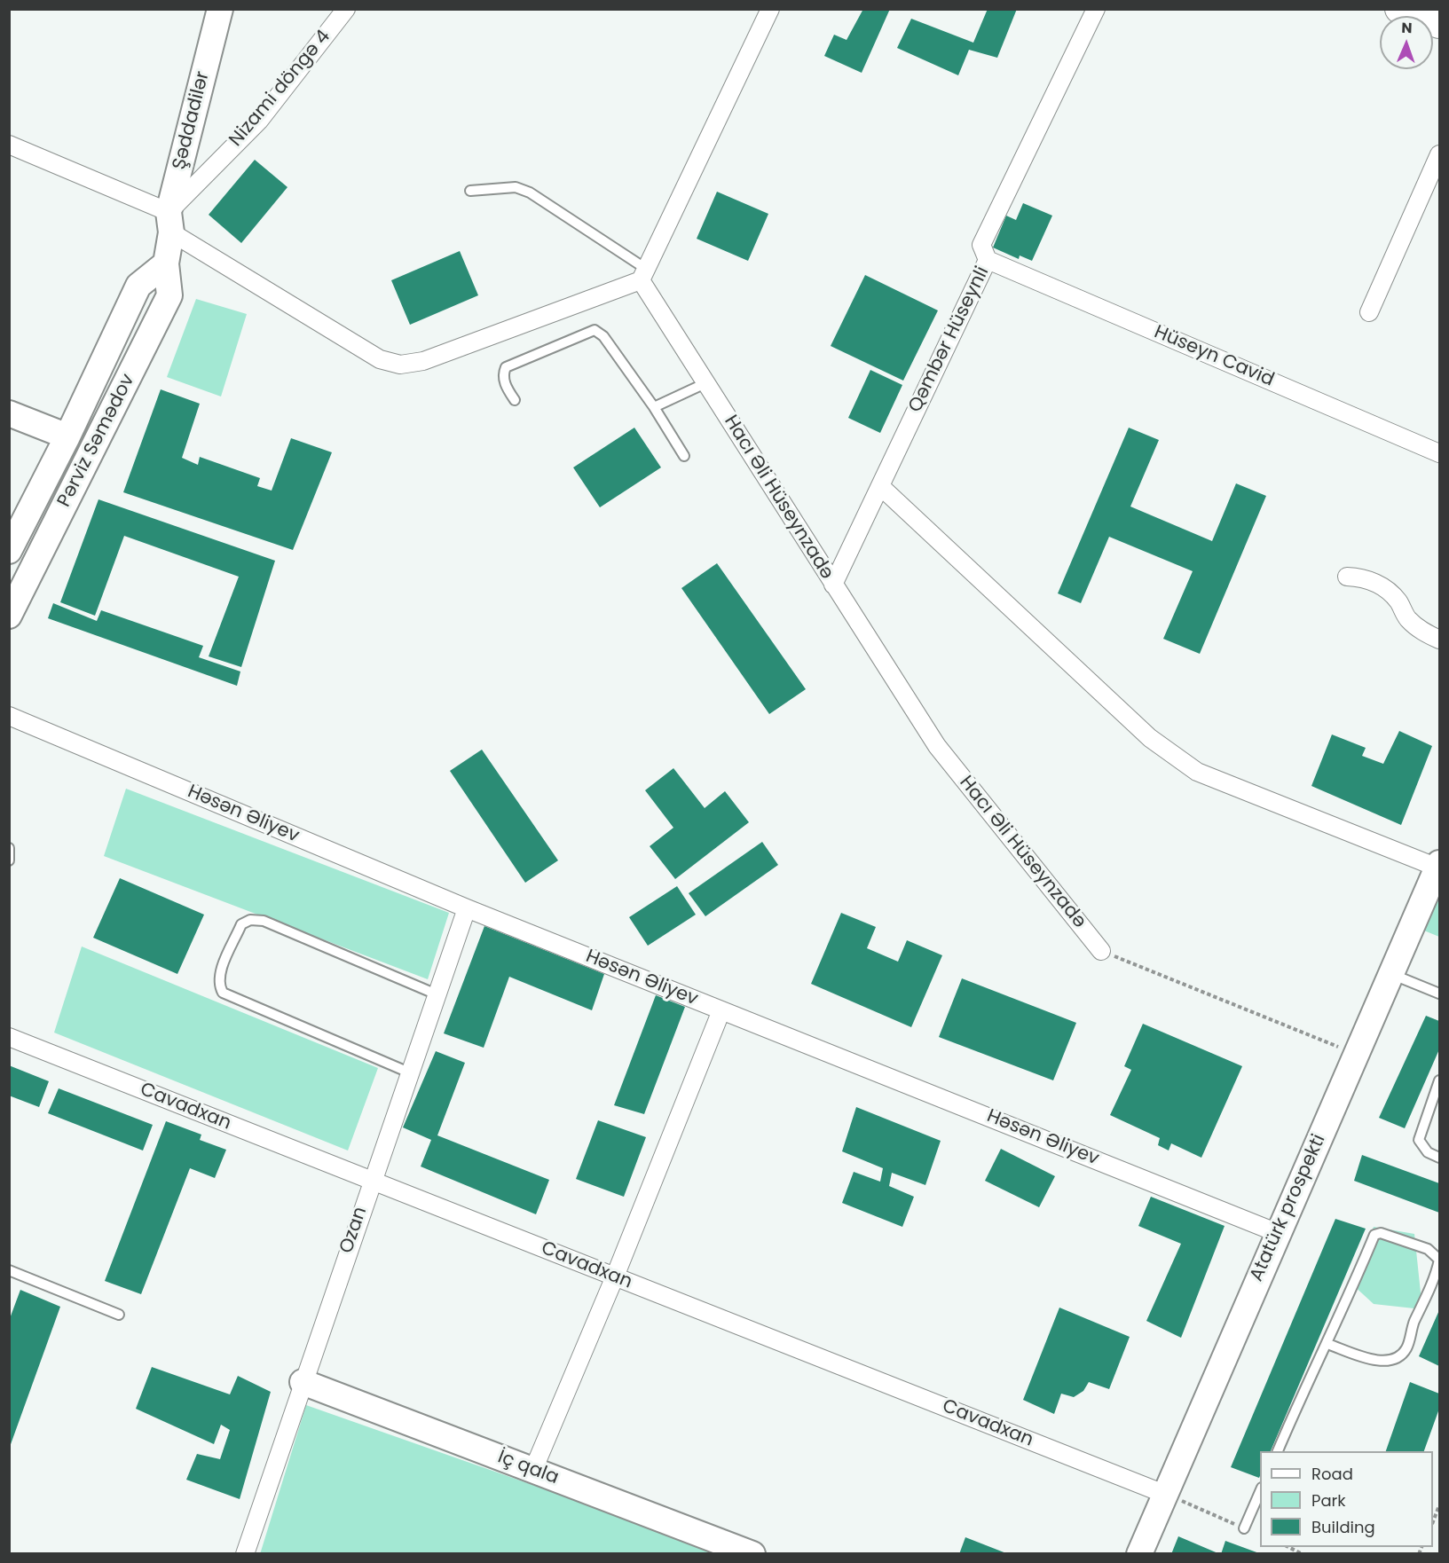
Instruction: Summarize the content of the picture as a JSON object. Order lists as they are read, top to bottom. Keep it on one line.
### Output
{"streets":{"street":["Nizami döngə 4","Şəddadilər","Qəmbər Hüseynli","Hüseyn Cavid","Pərviz Səmədov","Hacı Əli Hüseynzadə","Həsən Əliyev","Cavadxan","Atatürk prospekti","Ozan","İç qala"]},"crossings":[["Nizami döngə 4","Şəddadilər"],["Nizami döngə 4","Pərviz Səmədov"],["Şəddadilər","Pərviz Səmədov"],["Qəmbər Hüseynli","Hüseyn Cavid"],["Qəmbər Hüseynli","Hacı Əli Hüseynzadə"],["Həsən Əliyev","Atatürk prospekti"],["Həsən Əliyev","Ozan"],["Cavadxan","Atatürk prospekti"],["Cavadxan","Ozan"],["Ozan","İç qala"]],"legend":["Road","Park","Building"],"north":"top"}
